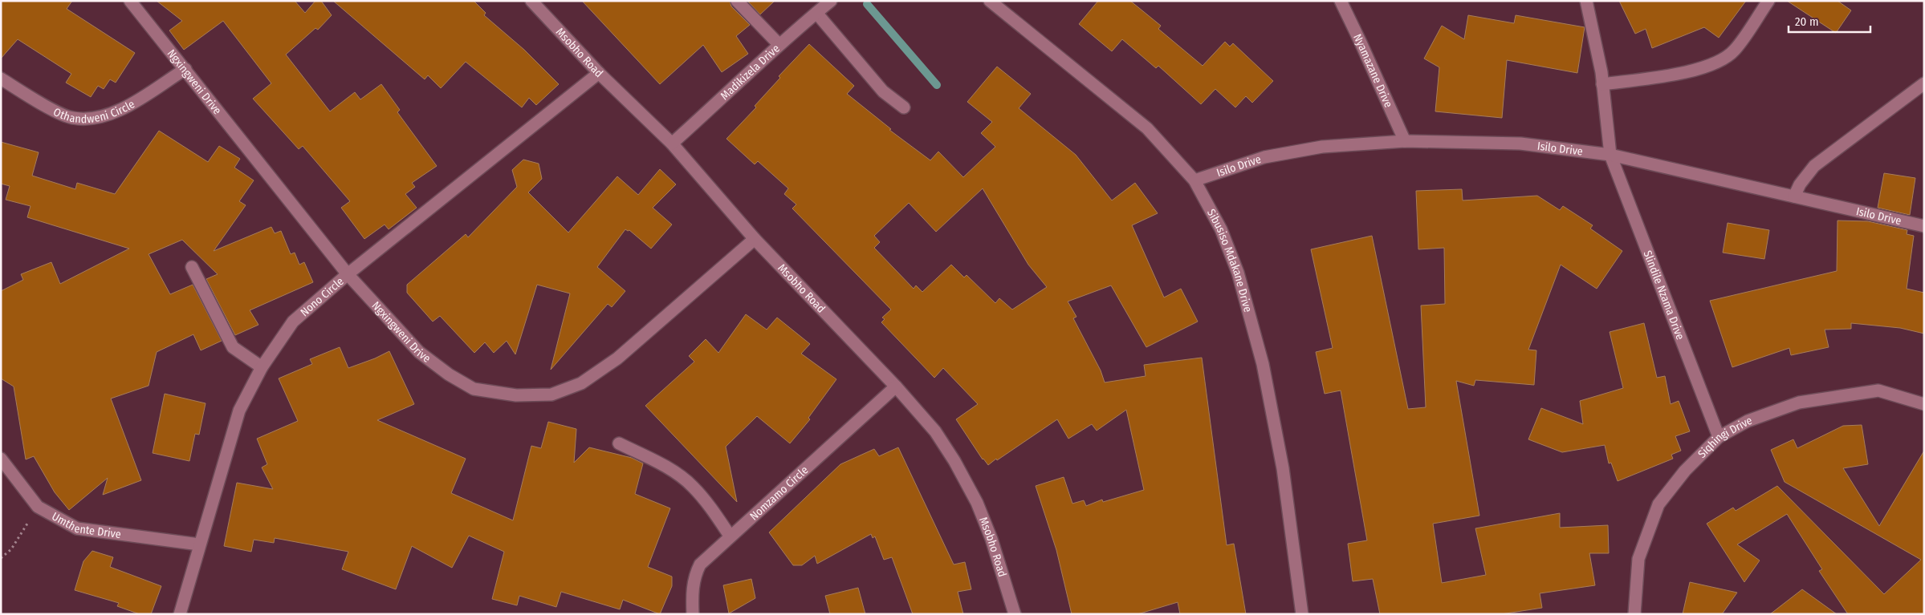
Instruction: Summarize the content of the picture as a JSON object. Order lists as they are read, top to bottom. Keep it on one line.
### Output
{"streets":{"street":["Msobho Road","Nyamazane Drive","Madikizela Drive","Ngxingweni Drive","Othandweni Circle","Isilo Drive","Sibusiso Mdakane Drive","Nono Circle","Slindile Nzama Drive","Siqhingi Drive","Nomzamo Circle","Umthente Drive"]},"crossings":[["Msobho Road","Madikizela Drive"],["Msobho Road","Ngxingweni Drive"],["Msobho Road","Nono Circle"],["Msobho Road","Nomzamo Circle"],["Nyamazane Drive","Isilo Drive"],["Ngxingweni Drive","Othandweni Circle"],["Ngxingweni Drive","Nono Circle"],["Isilo Drive","Sibusiso Mdakane Drive"],["Isilo Drive","Slindile Nzama Drive"],["Nono Circle","Umthente Drive"],["Slindile Nzama Drive","Siqhingi Drive"]],"scale_bar":"20 m"}
